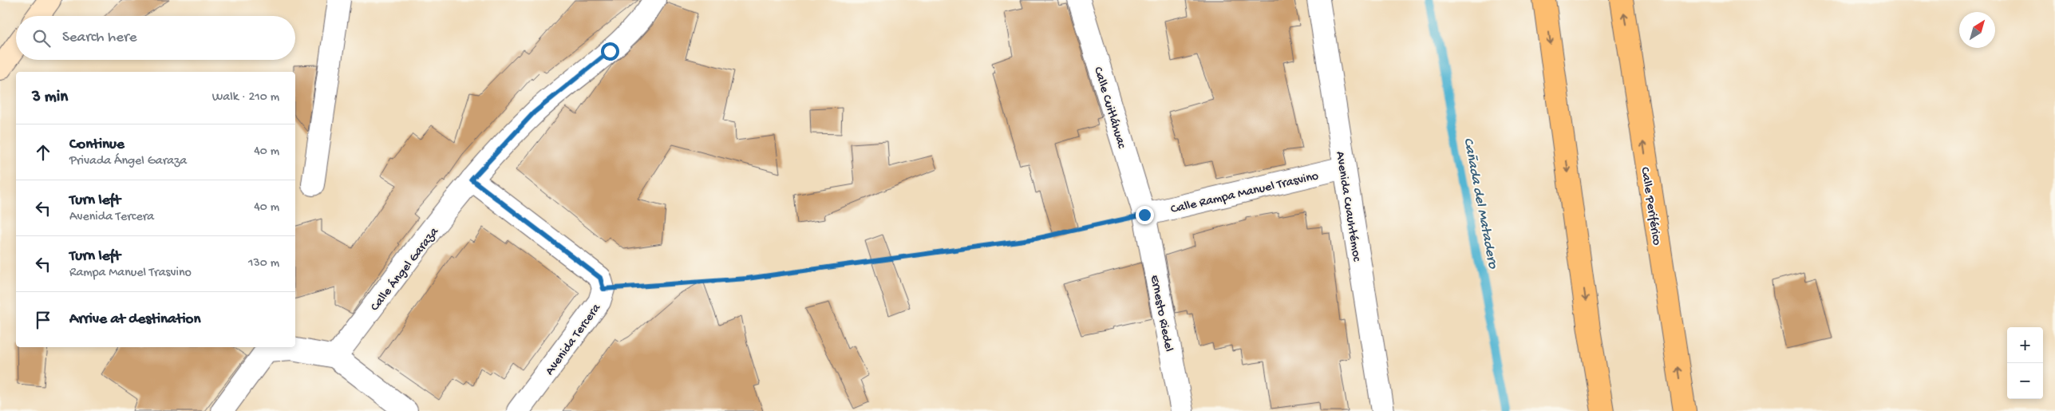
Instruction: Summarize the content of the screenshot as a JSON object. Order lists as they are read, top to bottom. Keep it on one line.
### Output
{"streets":{"highway":["Calle Periférico"],"street":["Calle Cuitláhuac","Calle Rampa Manuel Trasvino","Avenida Cuauhtémoc","Calle Ángel Garaza","Ernesto Riedel","Avenida Tercera"]},"crossings":[["Calle Cuitláhuac","Calle Rampa Manuel Trasvino"],["Calle Cuitláhuac","Ernesto Riedel"],["Calle Rampa Manuel Trasvino","Avenida Cuauhtémoc"],["Calle Rampa Manuel Trasvino","Ernesto Riedel"],["Calle Ángel Garaza","Avenida Tercera"]],"water":["Cañada del Matadero"],"north":"top right","page":{"search":"Search here","heading":["3 min","Walk · 210 m"],"list":[["Continue","Privada Ángel Garaza","40 m"],["Turn left","Avenida Tercera","40 m"],["Turn left","Rampa Manuel Trasvino","130 m"],"Arrive at destination"],"map_buttons":["+","−"]}}
